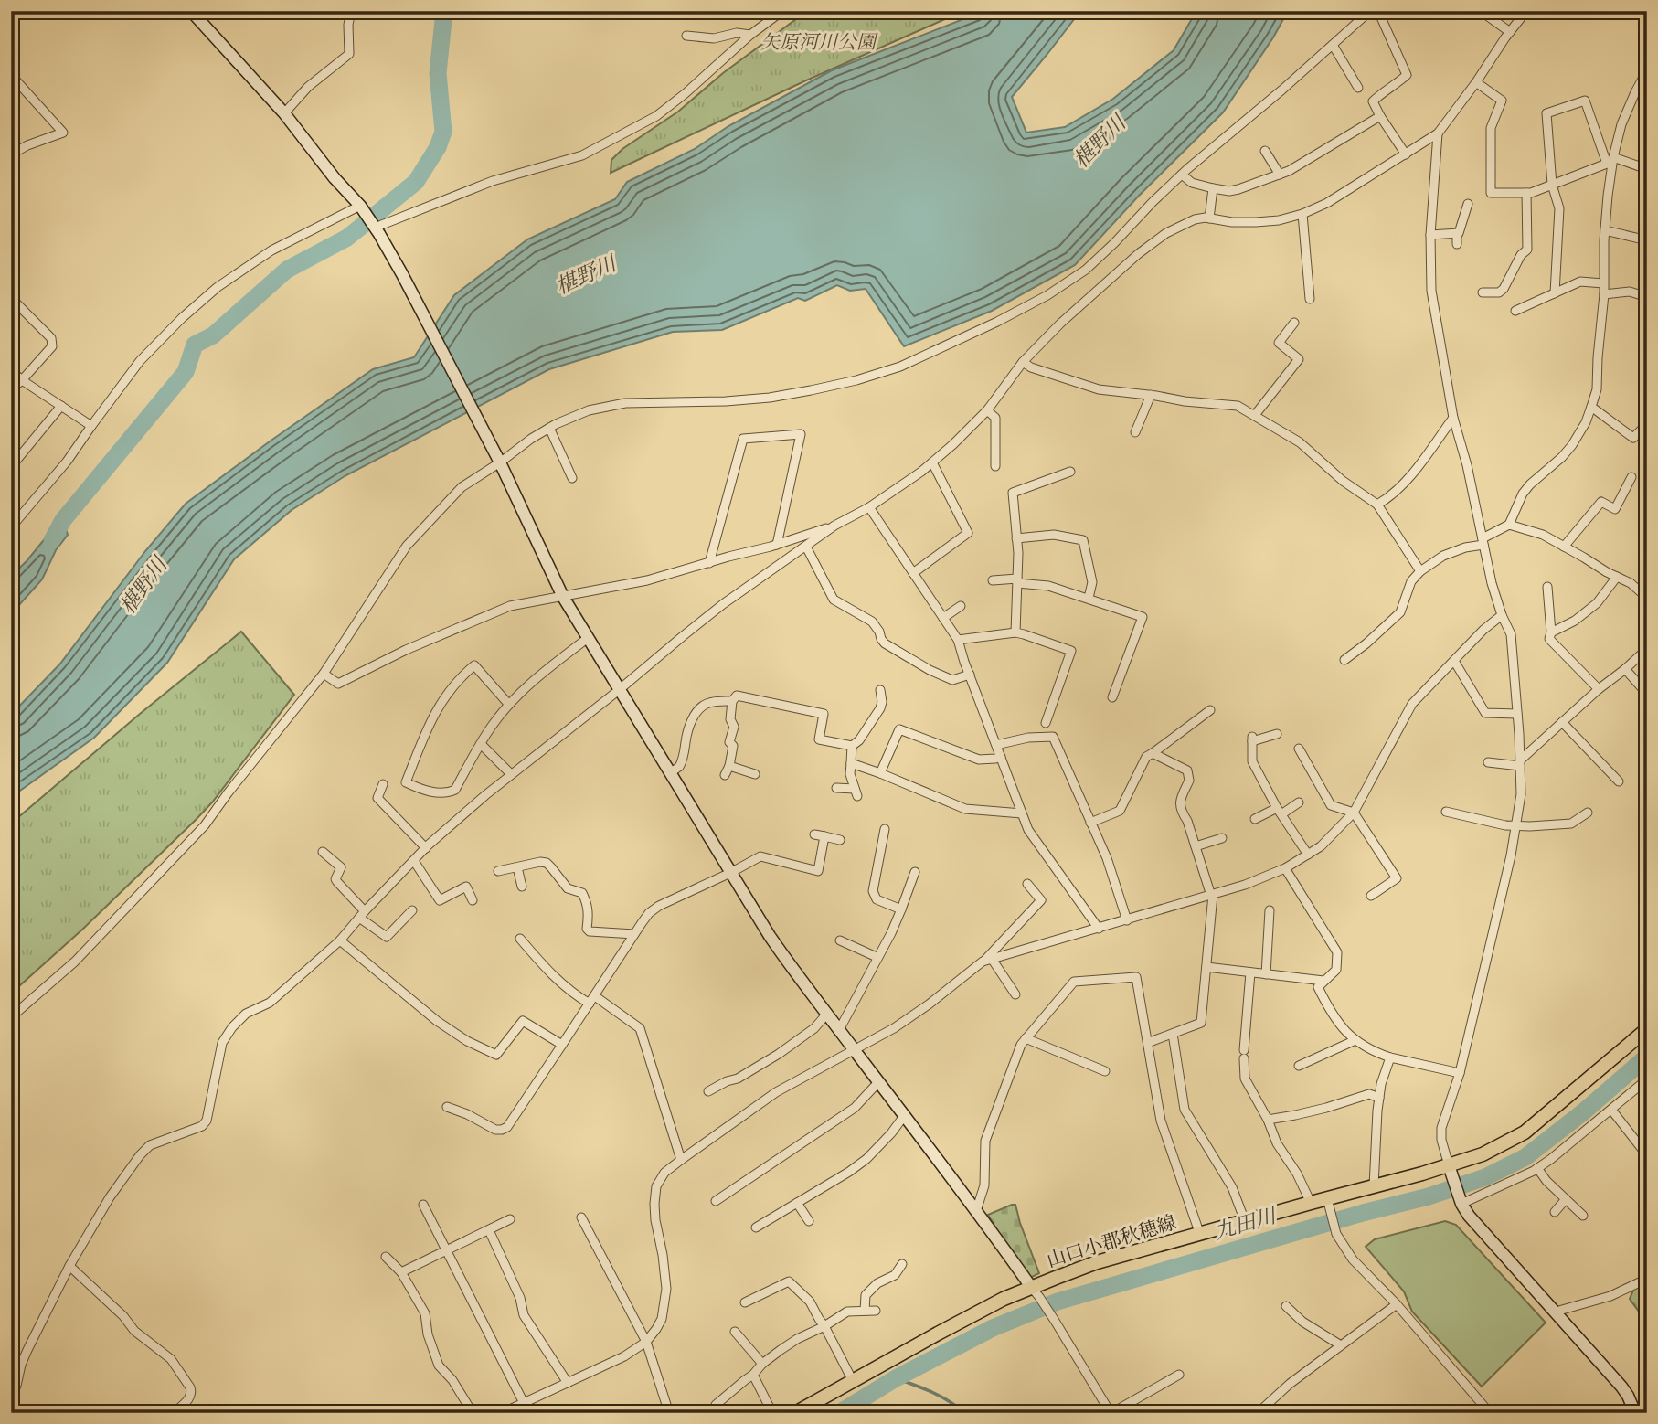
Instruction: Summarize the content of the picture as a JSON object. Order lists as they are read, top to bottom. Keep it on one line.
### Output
{"streets":{"main road":["山口小郡秋穂線"]},"water":["椹野川","九田川"],"parks":["矢原河川公園"]}
